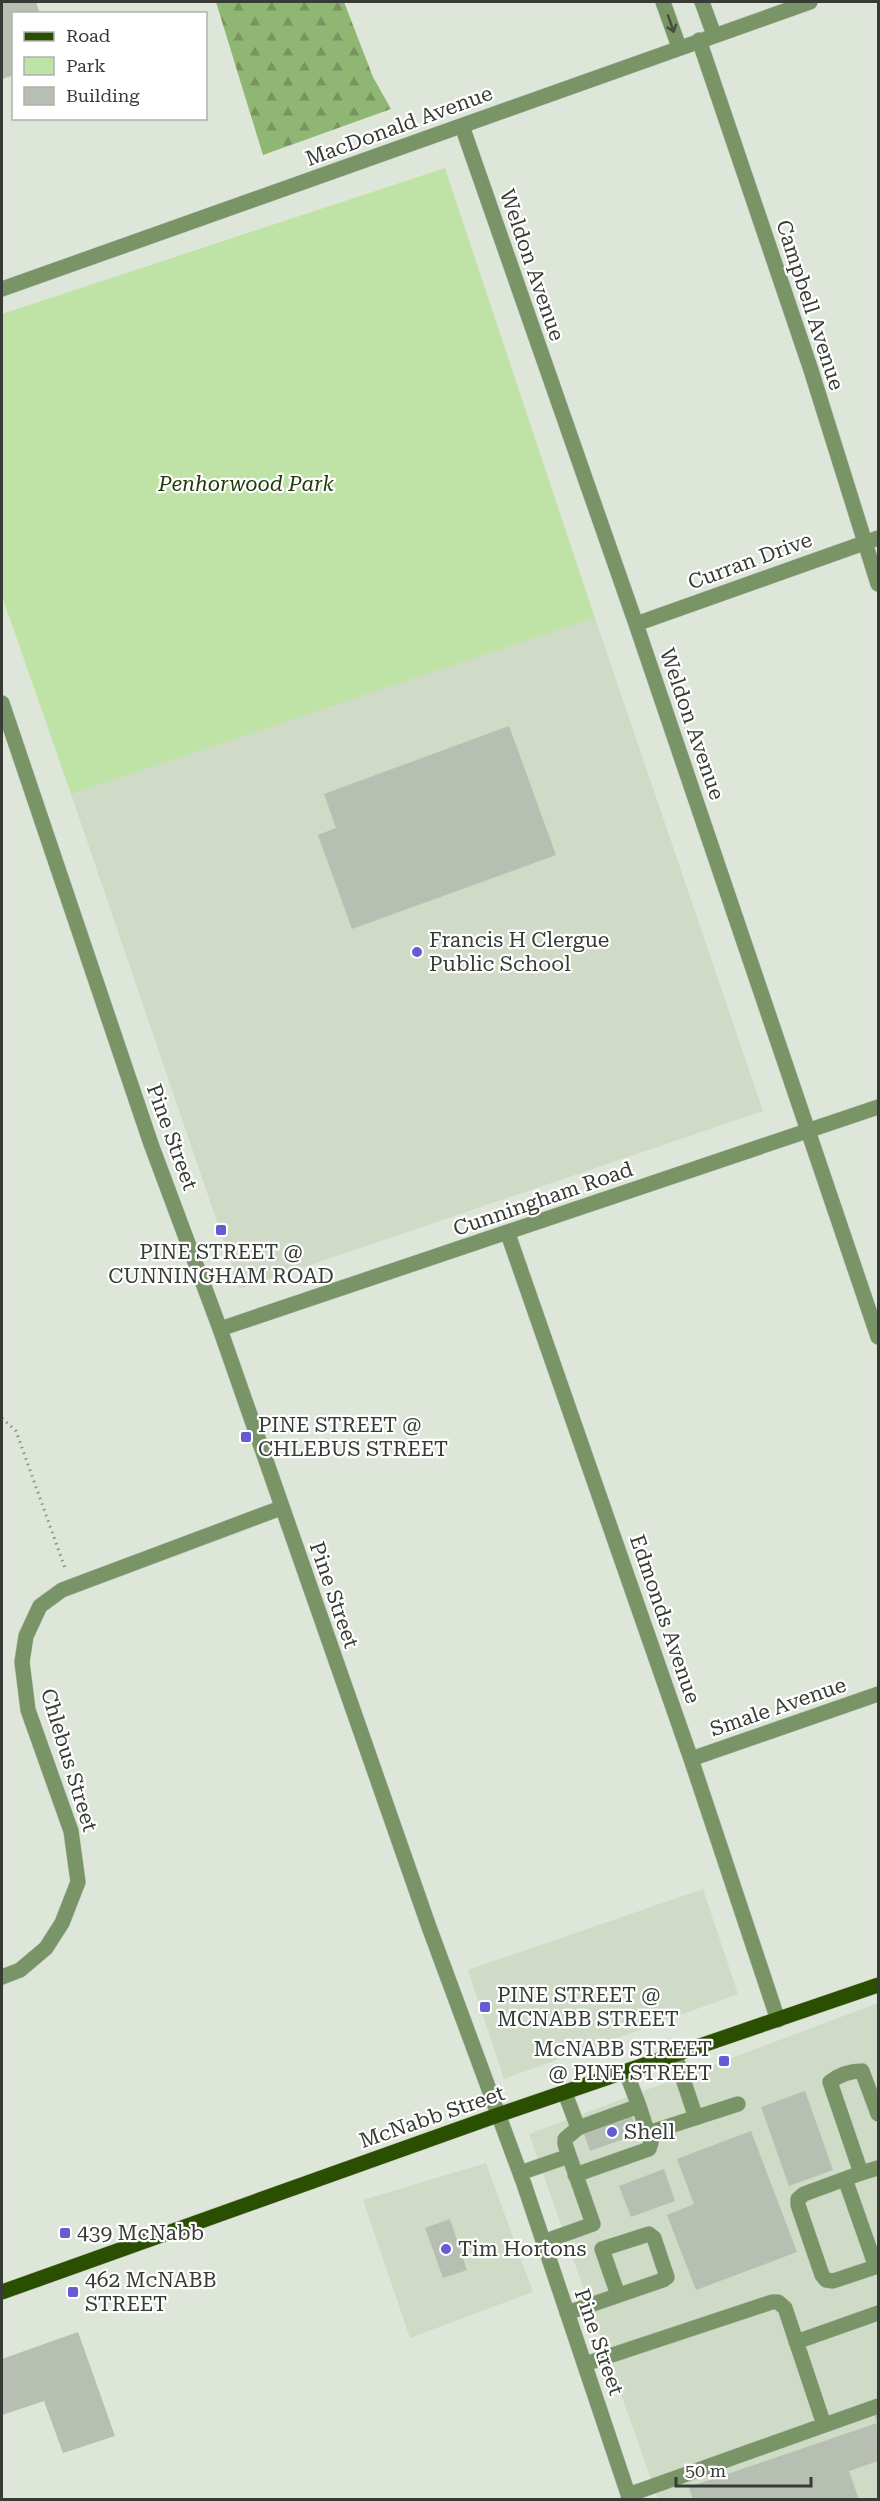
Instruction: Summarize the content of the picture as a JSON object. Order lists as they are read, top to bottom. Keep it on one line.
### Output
{"streets":{"main road":["McNabb Street"],"street":["MacDonald Avenue","Weldon Avenue","Campbell Avenue","Curran Drive","Pine Street","Cunningham Road","Edmonds Avenue","Smale Avenue","Chlebus Street"]},"crossings":[["MacDonald Avenue","Weldon Avenue"],["MacDonald Avenue","Campbell Avenue"],["Weldon Avenue","Curran Drive"],["Weldon Avenue","Cunningham Road"],["Campbell Avenue","Curran Drive"],["Pine Street","Cunningham Road"],["Pine Street","Chlebus Street"],["Pine Street","McNabb Street"],["Cunningham Road","Edmonds Avenue"],["Edmonds Avenue","Smale Avenue"],["Edmonds Avenue","McNabb Street"]],"parks":["Penhorwood Park"],"places":{"other":["Francis H Clergue Public School","Shell","Tim Hortons"],"transit":["PINE STREET @ CUNNINGHAM ROAD","PINE STREET @ CHLEBUS STREET","PINE STREET @ MCNABB STREET","McNABB STREET @ PINE STREET","439 McNabb","462 McNABB STREET"]},"legend":["Road","Park","Building"],"scale_bar":"50 m"}
